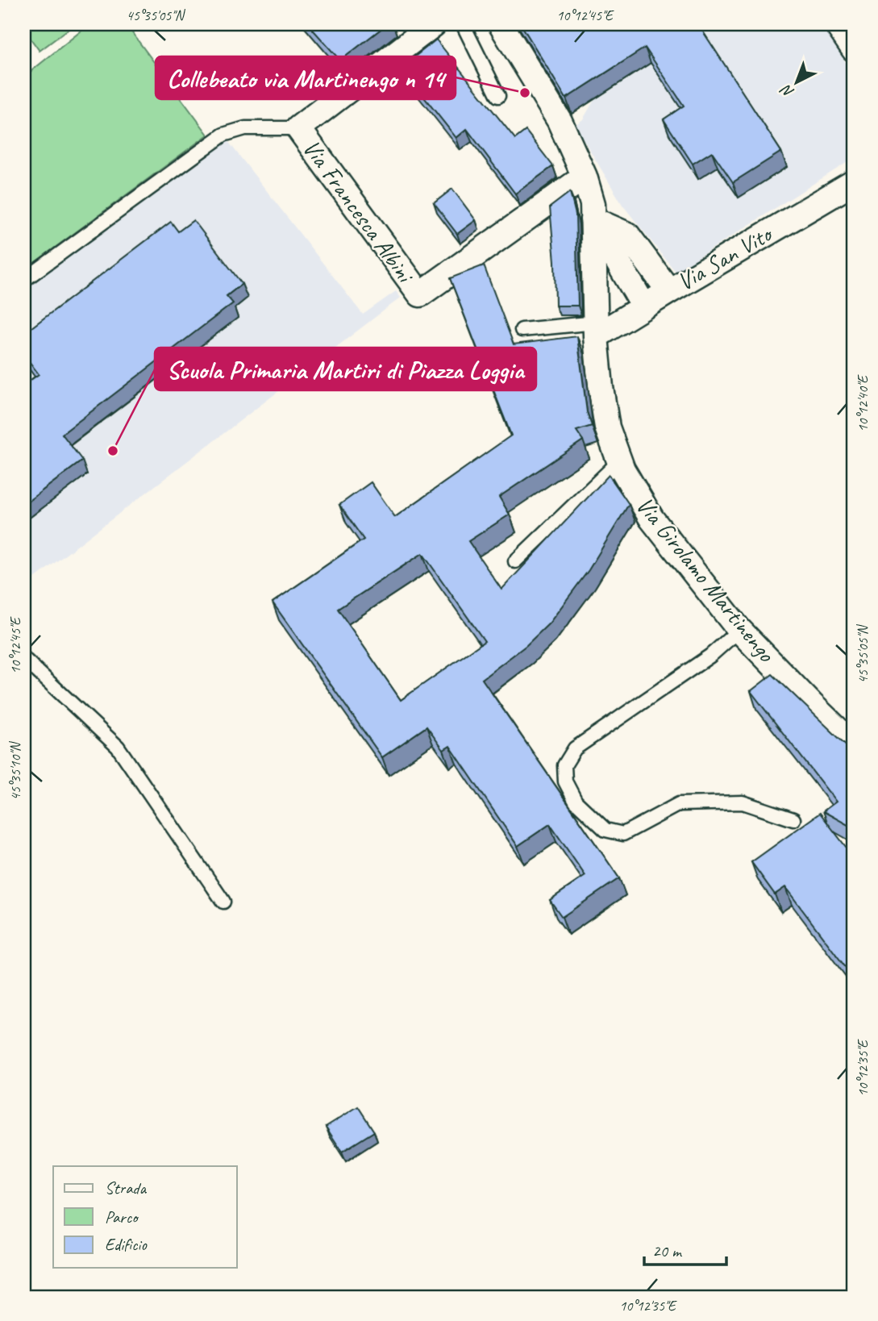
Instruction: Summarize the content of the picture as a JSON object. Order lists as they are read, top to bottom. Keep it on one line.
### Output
{"streets":{"street":["Via Francesca Albini","Via San Vito","Via Girolamo Martinengo"]},"crossings":[["Via Francesca Albini","Via Girolamo Martinengo"],["Via San Vito","Via Girolamo Martinengo"]],"places":["Collebeato via Martinengo n 14","Scuola Primaria Martiri di Piazza Loggia"],"legend":["Strada","Parco","Edificio"],"scale_bar":"20 m","north":"bottom left","coordinates":["45°35'05\"N","10°12'45\"E","10°12'40\"E","45°35'10\"N","10°12'35\"E"]}
